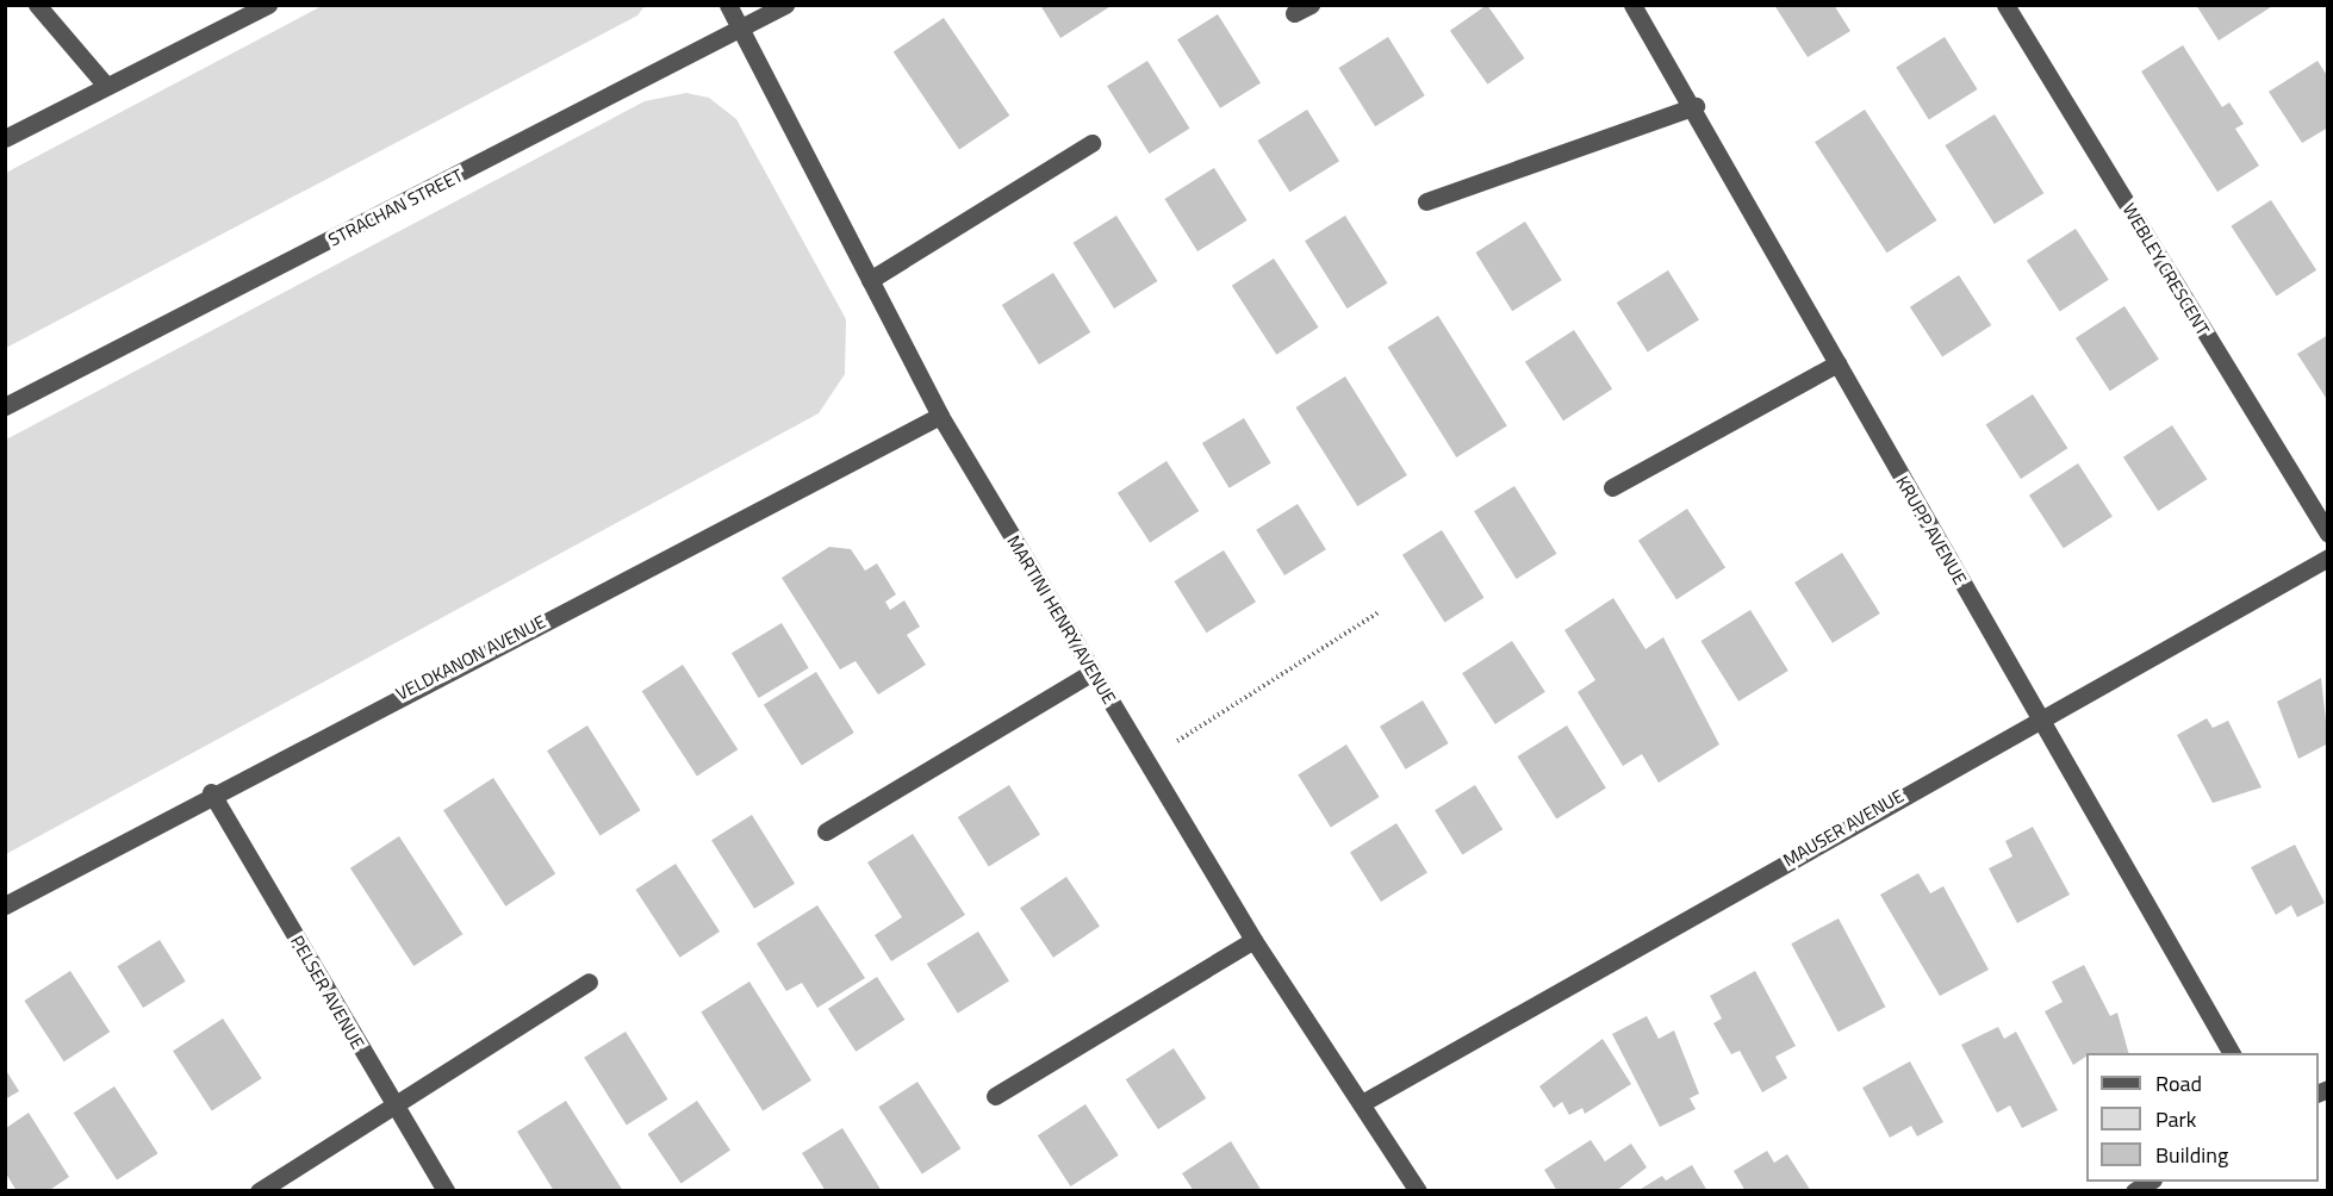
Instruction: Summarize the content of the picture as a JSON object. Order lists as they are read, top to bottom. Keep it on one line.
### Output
{"streets":{"street":["STRACHAN STREET","WEBLEY CRESCENT","KRUPP AVENUE","MARTINI HENRY AVENUE","VELDKANON AVENUE","MAUSER AVENUE","PELSER AVENUE"]},"crossings":[["STRACHAN STREET","MARTINI HENRY AVENUE"],["KRUPP AVENUE","MAUSER AVENUE"],["MARTINI HENRY AVENUE","VELDKANON AVENUE"],["MARTINI HENRY AVENUE","MAUSER AVENUE"],["VELDKANON AVENUE","PELSER AVENUE"]],"legend":["Road","Park","Building"]}
